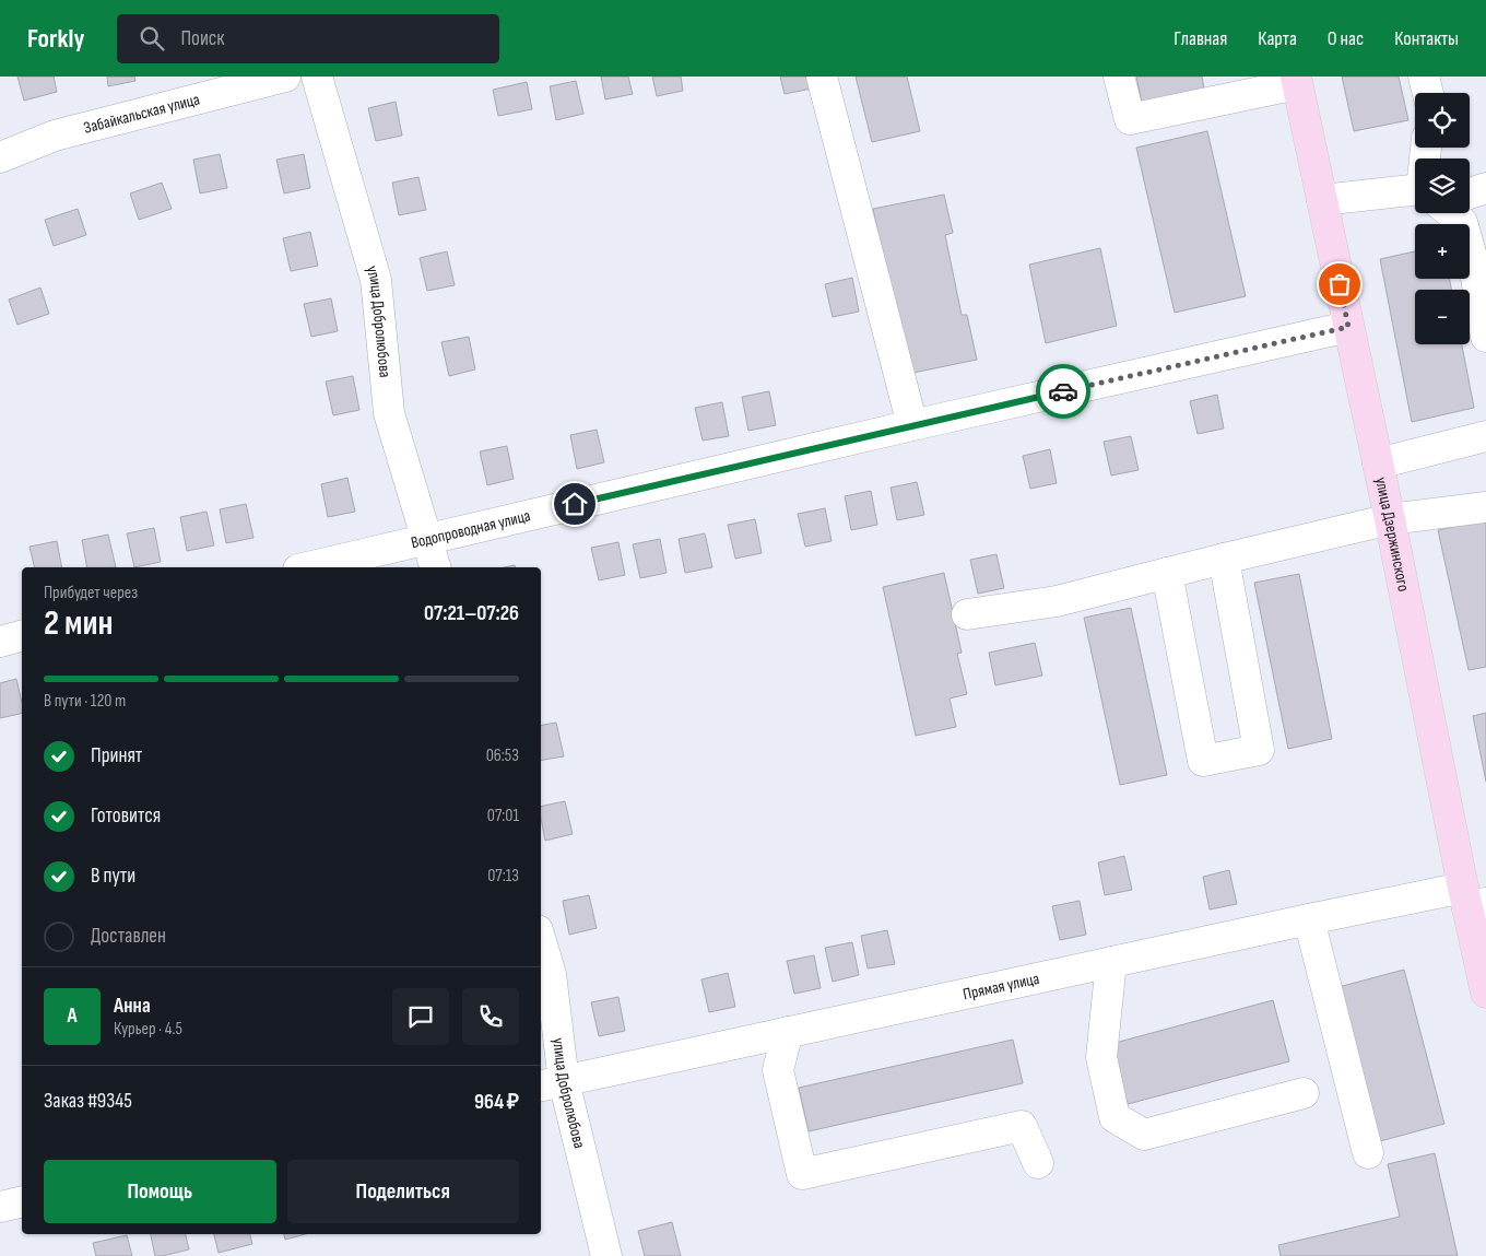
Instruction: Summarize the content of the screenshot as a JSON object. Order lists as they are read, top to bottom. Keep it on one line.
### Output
{"streets":{"main road":["улица Дзержинского"],"street":["Забайкальская улица","улица Добролюбова","Водопроводная улица","Прямая улица"]},"crossings":[["улица Добролюбова","Водопроводная улица"],["улица Добролюбова","Прямая улица"],["Водопроводная улица","улица Дзержинского"],["улица Дзержинского","Прямая улица"]],"page":{"header":"Forkly","search":"Поиск","nav":["Главная","Карта","О нас","Контакты"],"map_buttons":["+","−"],"heading":["2 мин","Прибудет через","07:21–07:26"],"panel":["Анна","Курьер · 4.5","Заказ #9345","964 ₽"],"bar":"В пути · 120 m","list":[["Принят","06:53"],["Готовится","07:01"],["В пути","07:13"],"Доставлен"],"round":"А","buttons":["Помощь","Поделиться"]}}
